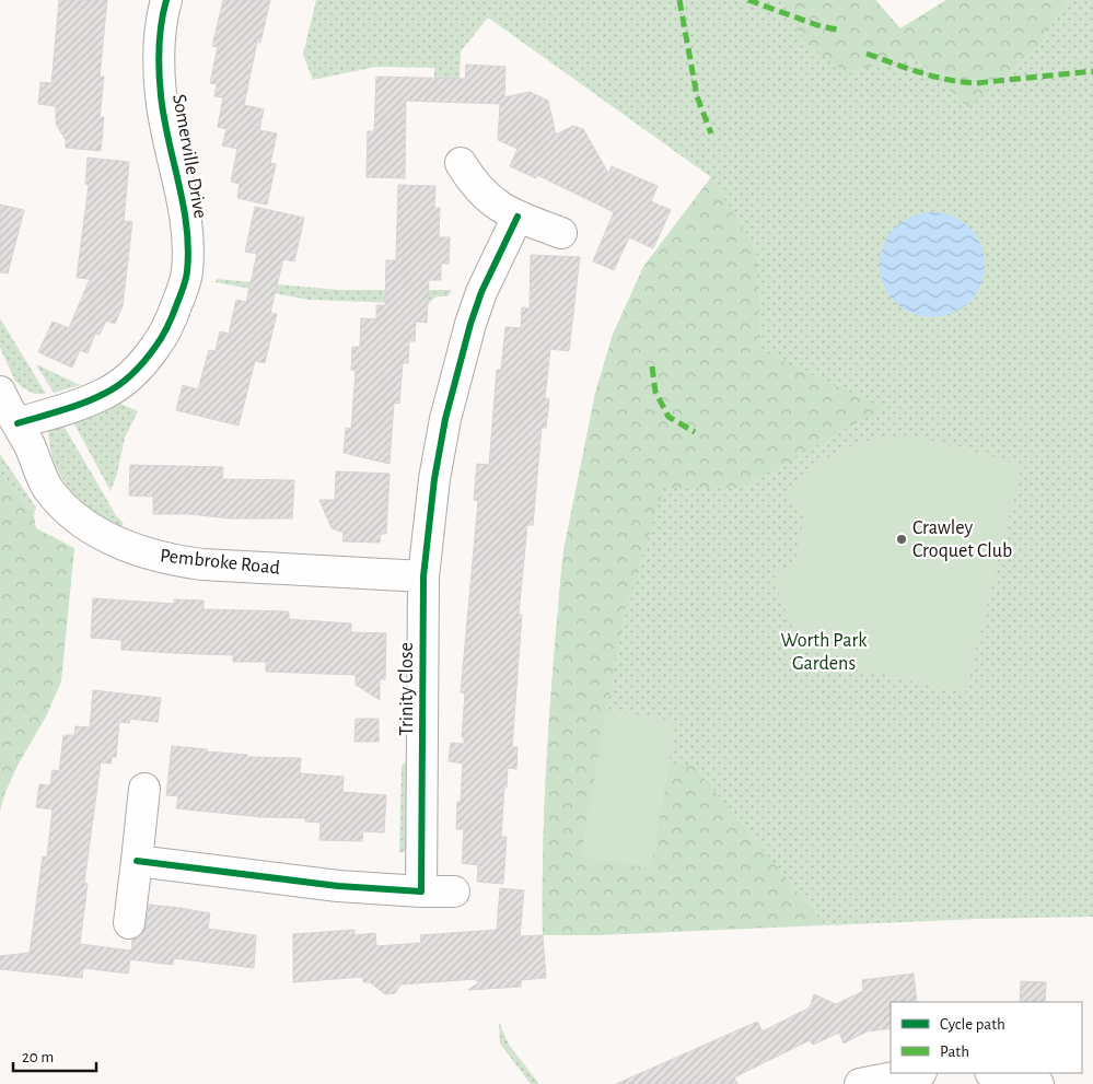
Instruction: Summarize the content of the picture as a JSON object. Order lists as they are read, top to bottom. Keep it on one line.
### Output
{"streets":{"street":["Somerville Drive","Pembroke Road","Trinity Close"]},"crossings":[["Somerville Drive","Pembroke Road"],["Pembroke Road","Trinity Close"]],"parks":["Worth Park Gardens"],"places":["Crawley Croquet Club"],"legend":["Cycle path","Path"],"scale_bar":"20 m"}
